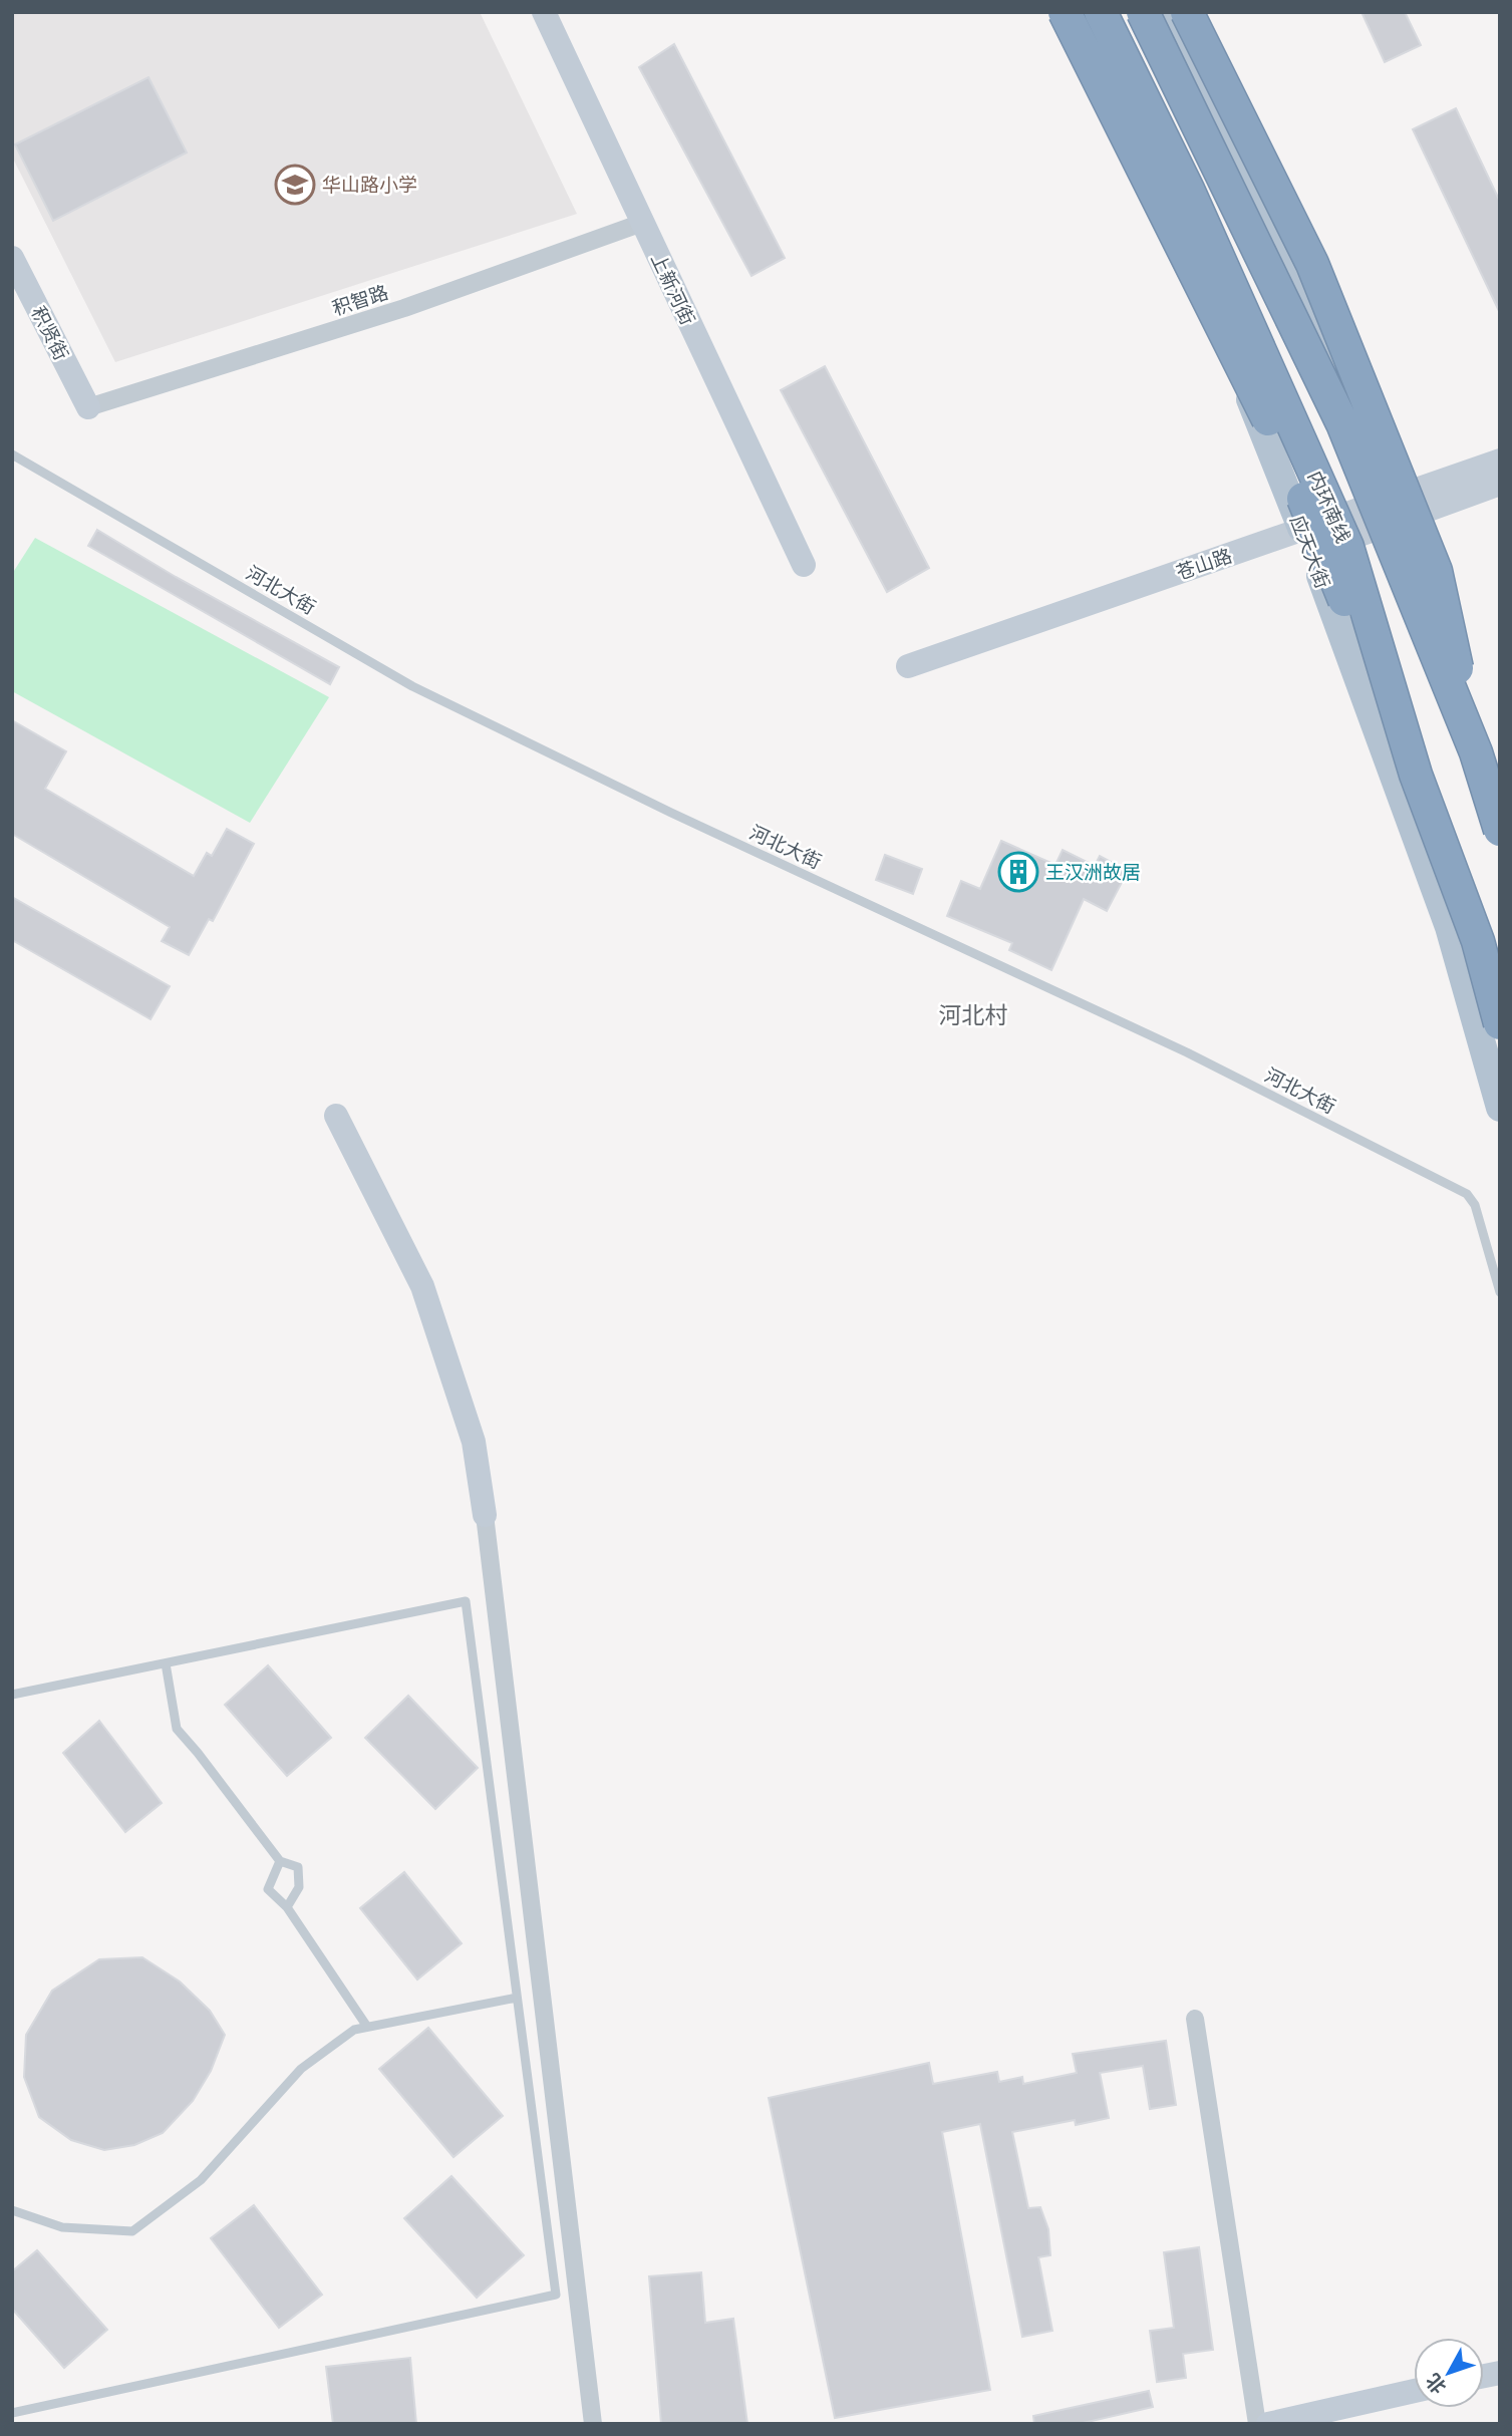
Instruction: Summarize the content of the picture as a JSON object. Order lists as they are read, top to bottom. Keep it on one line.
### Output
{"streets":{"highway":["内环南线"],"main road":["应天大街"],"street":["上新河街","积智路","积贤街","苍山路"],"lane":["河北大街"]},"crossings":[["上新河街","积智路"],["积智路","积贤街"],["应天大街","苍山路"]],"districts":["河北村"],"places":{"school or university":["华山路小学"],"building":["王汉洲故居"]},"north":"bottom left"}
